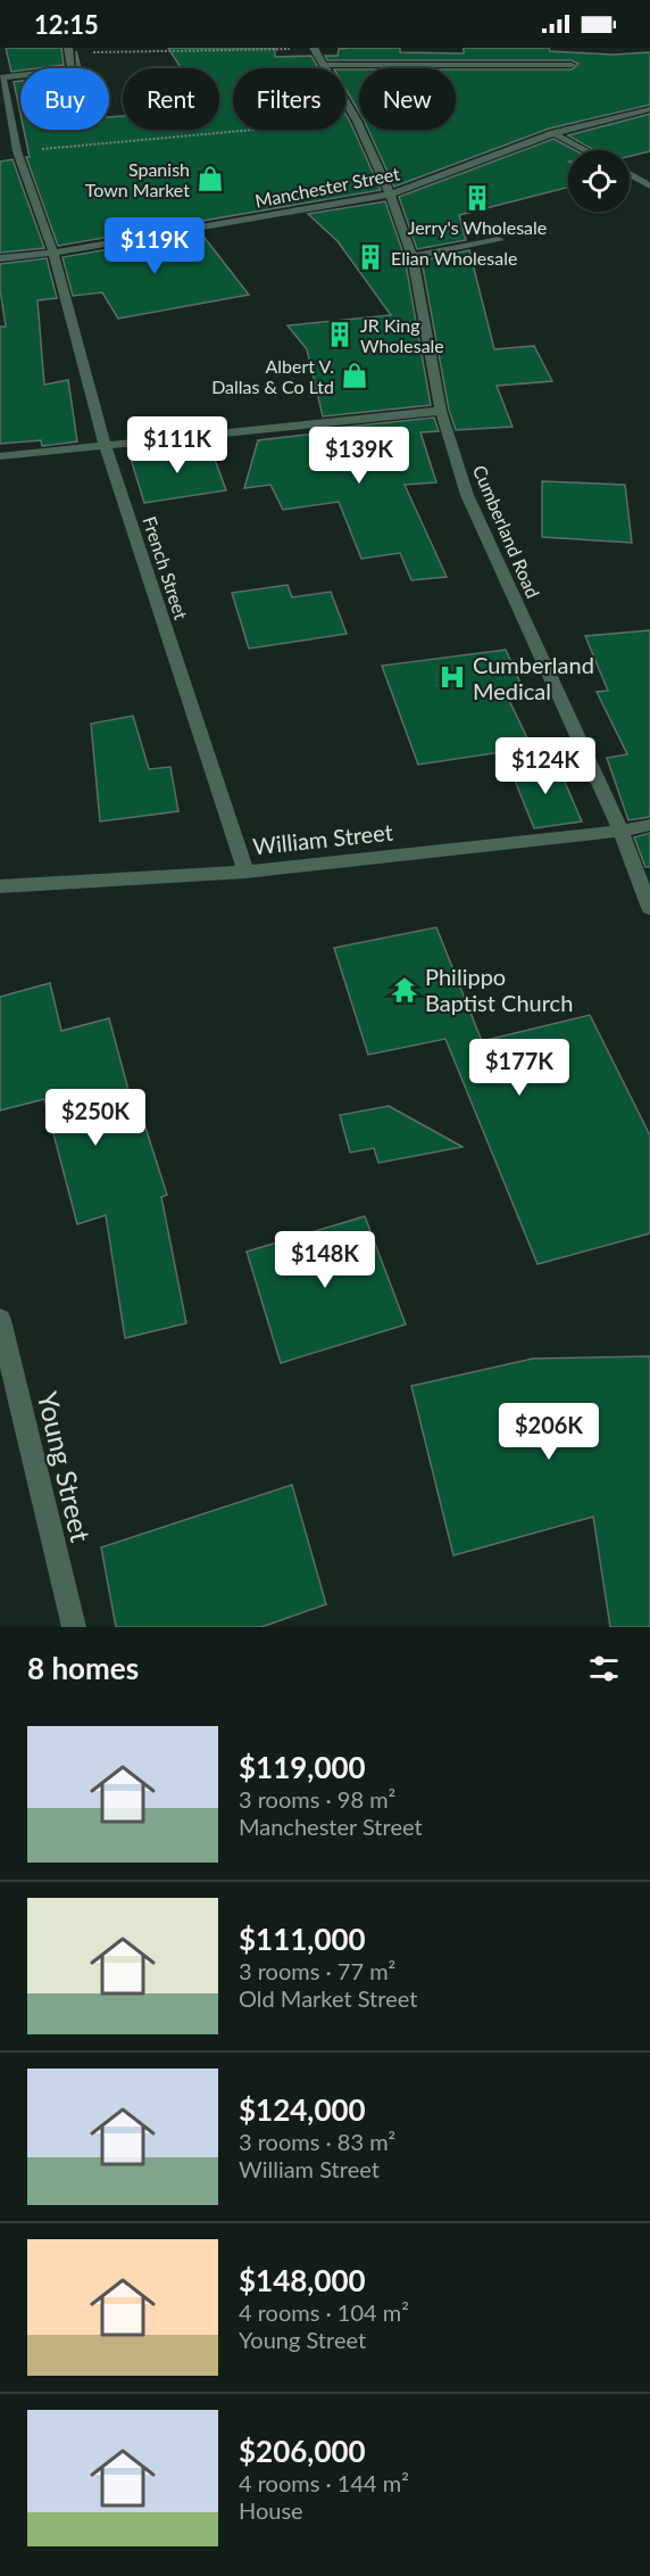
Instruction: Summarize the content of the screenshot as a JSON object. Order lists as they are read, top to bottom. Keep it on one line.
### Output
{"streets":{"street":["Manchester Street","Cumberland Road","French Street","William Street","Young Street"]},"crossings":[["Manchester Street","Cumberland Road"],["Manchester Street","French Street"],["Cumberland Road","William Street"],["French Street","William Street"]],"places":{"shop":["Spanish Town Market","Albert V. Dallas & Co Ltd"],"building":["Jerry's Wholesale","Elian Wholesale","JR King Wholesale"],"hospital":["Cumberland Medical"],"temple":["Philippo Baptist Church"]},"page":{"status":"12:15","chip":["Buy","Rent","Filters","New"],"price":["$119K","$111K","$139K","$124K","$177K","$250K","$148K","$206K"],"heading":"8 homes","list":[{"name":"$119,000","note":"3 rooms · 98 m² · Manchester Street"},{"name":"$111,000","note":"3 rooms · 77 m² · Old Market Street"},{"name":"$124,000","note":"3 rooms · 83 m² · William Street"},{"name":"$148,000","note":"4 rooms · 104 m² · Young Street"},{"name":"$206,000","note":"4 rooms · 144 m² · House"}]}}
